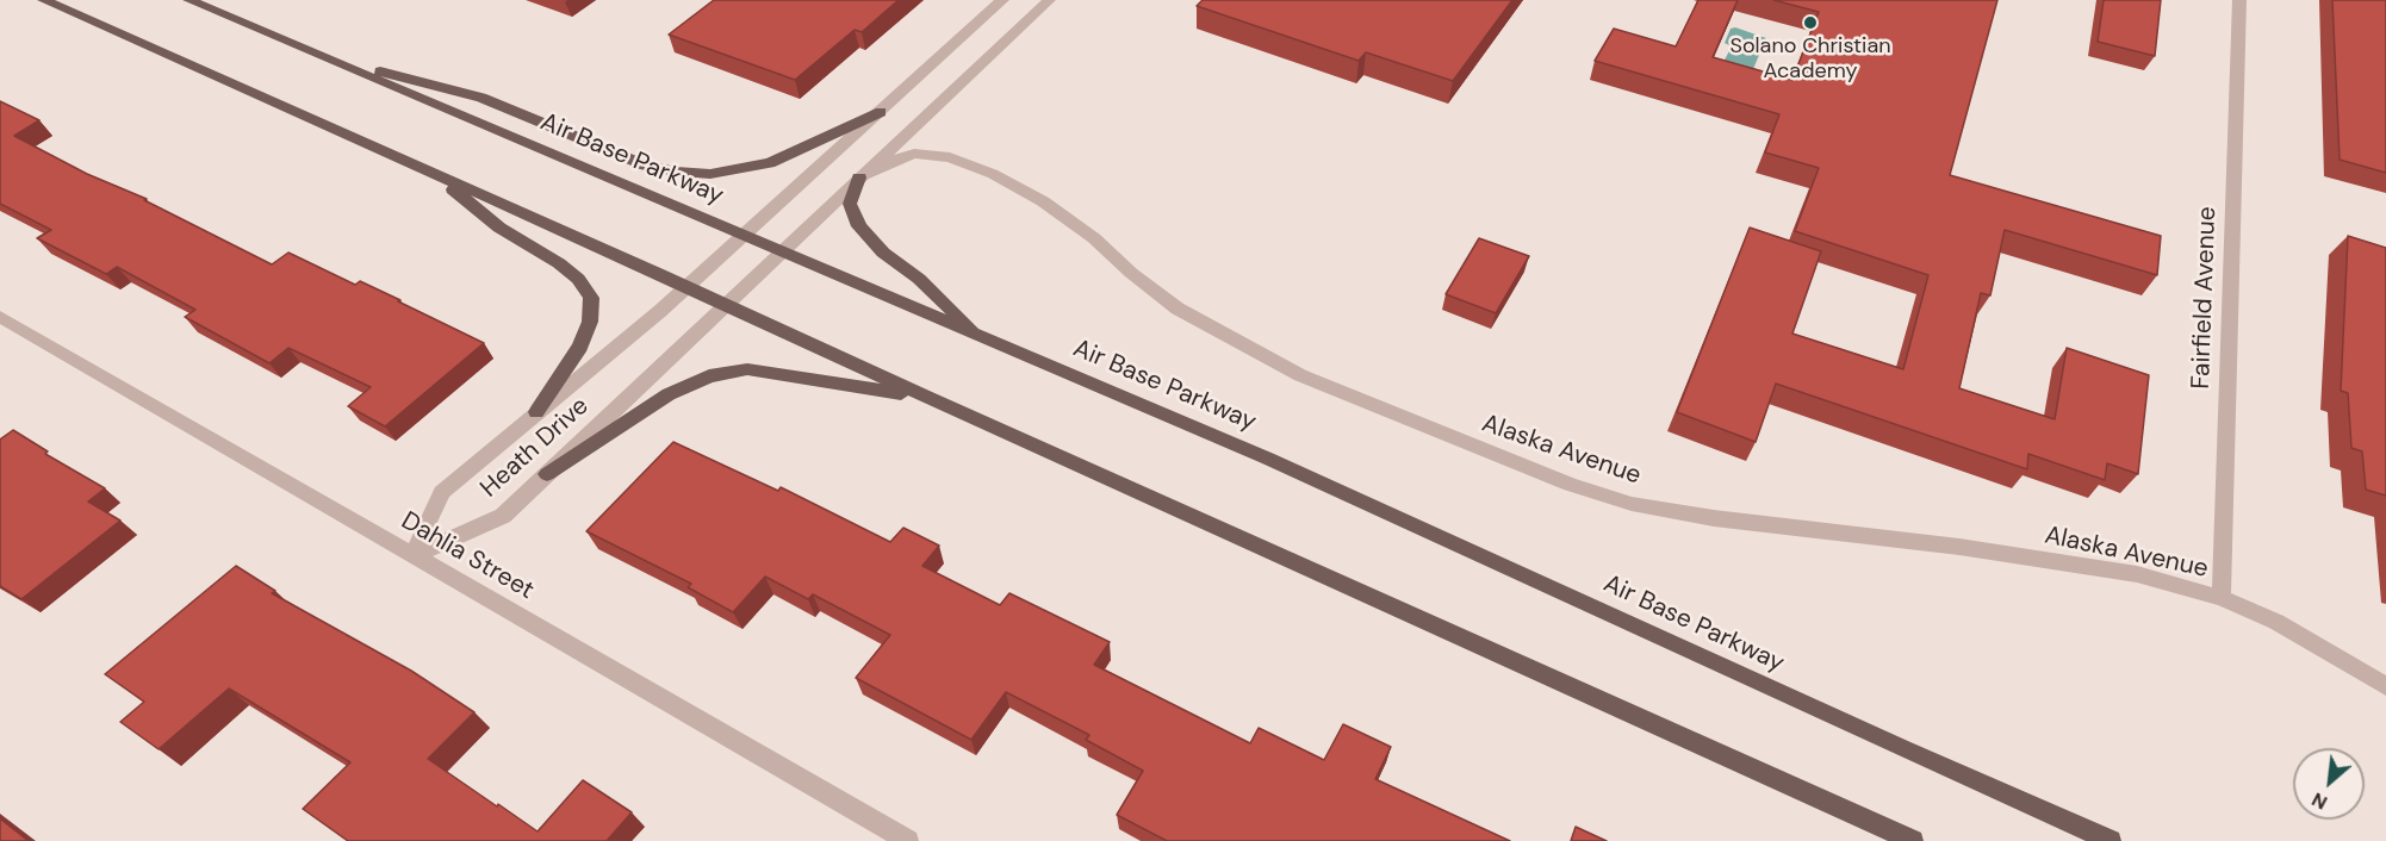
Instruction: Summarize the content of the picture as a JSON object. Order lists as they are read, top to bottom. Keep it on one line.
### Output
{"streets":{"main road":["Air Base Parkway"],"street":["Fairfield Avenue","Heath Drive","Alaska Avenue","Dahlia Street"]},"crossings":[["Air Base Parkway","Heath Drive"],["Fairfield Avenue","Alaska Avenue"],["Heath Drive","Alaska Avenue"],["Heath Drive","Dahlia Street"]],"places":["Solano Christian Academy"],"north":"bottom left"}
